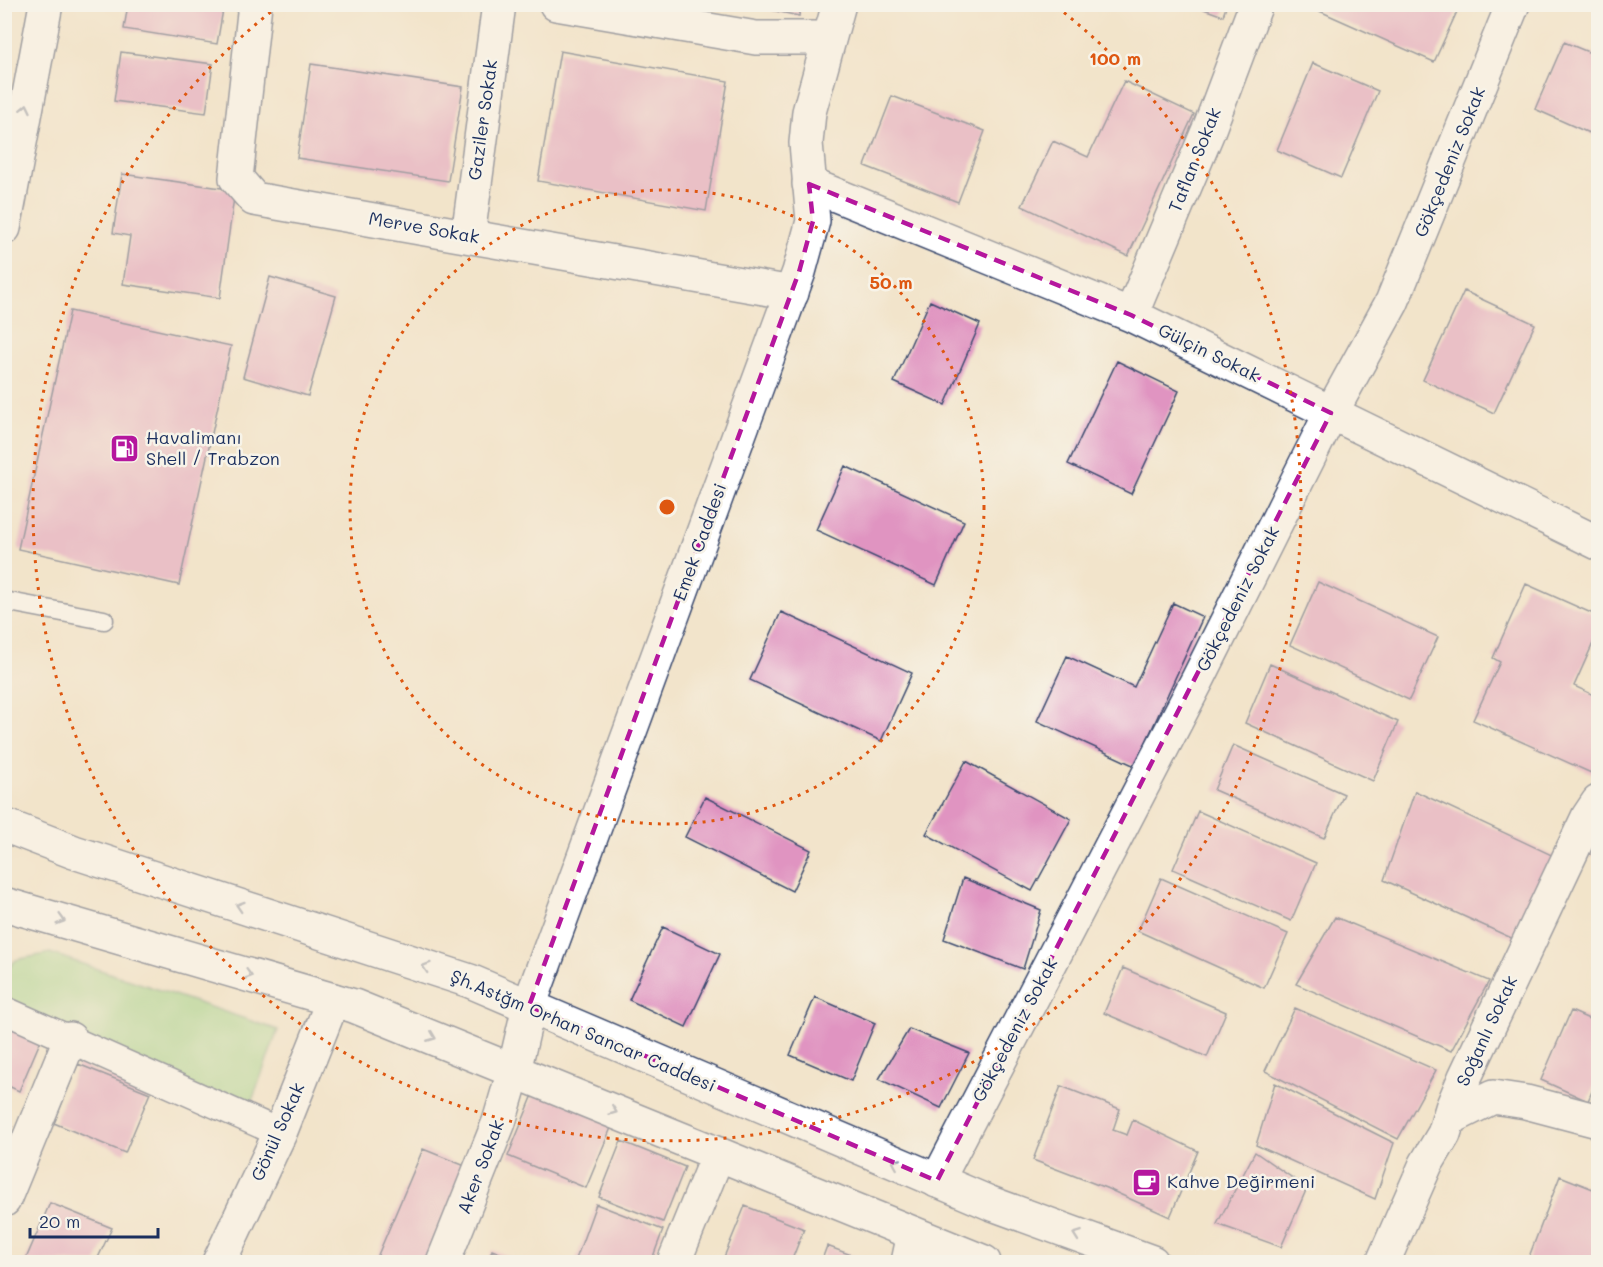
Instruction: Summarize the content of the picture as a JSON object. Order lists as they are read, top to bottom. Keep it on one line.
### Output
{"streets":{"main road":["Gaziler Sokak","Taflan Sokak","Gökçedeniz Sokak","Merve Sokak","Gülçin Sokak","Emek Caddesi","Şh.Astğm Orhan Sancar Caddesi","Soğanlı Sokak","Gönül Sokak","Aker Sokak"]},"crossings":[["Gaziler Sokak","Merve Sokak"],["Taflan Sokak","Gülçin Sokak"],["Gökçedeniz Sokak","Gülçin Sokak"],["Gökçedeniz Sokak","Şh.Astğm Orhan Sancar Caddesi"],["Merve Sokak","Emek Caddesi"],["Gülçin Sokak","Emek Caddesi"],["Emek Caddesi","Şh.Astğm Orhan Sancar Caddesi"],["Emek Caddesi","Aker Sokak"]],"places":{"fuel station":["Havalimanı Shell / Trabzon"],"cafe":["Kahve Değirmeni"]},"scale_bar":"20 m","rings":["100 m","50 m"]}
